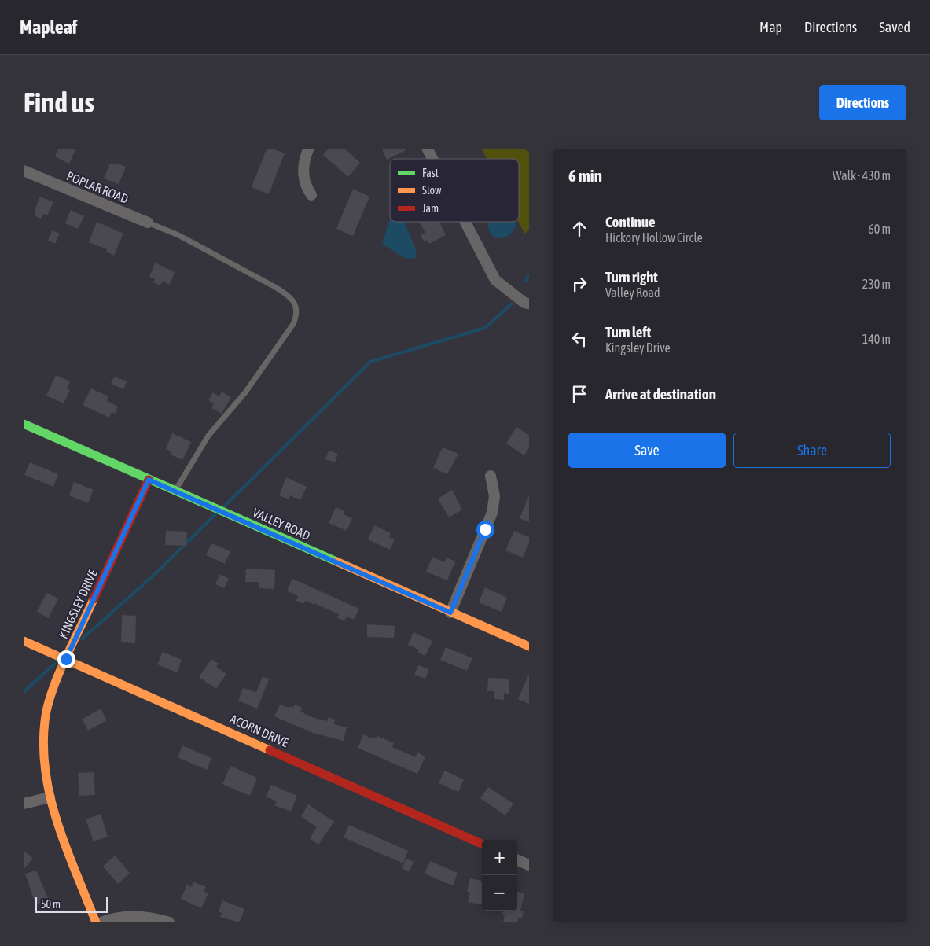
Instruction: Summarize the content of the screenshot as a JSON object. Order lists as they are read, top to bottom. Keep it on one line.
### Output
{"streets":{"street":["POPLAR ROAD","VALLEY ROAD","KINGSLEY DRIVE","ACORN DRIVE"]},"crossings":[["VALLEY ROAD","KINGSLEY DRIVE"],["KINGSLEY DRIVE","ACORN DRIVE"]],"legend":["Fast","Slow","Jam"],"scale_bar":"50 m","page":{"header":"Mapleaf","nav":["Map","Directions","Saved"],"buttons":["Directions",["Save","Share"]],"title":"Find us","heading":["6 min","Walk · 430 m"],"list":[["Continue","Hickory Hollow Circle","60 m"],["Turn right","Valley Road","230 m"],["Turn left","Kingsley Drive","140 m"],"Arrive at destination"],"map_buttons":["+","−"],"scale":"50 m"}}
